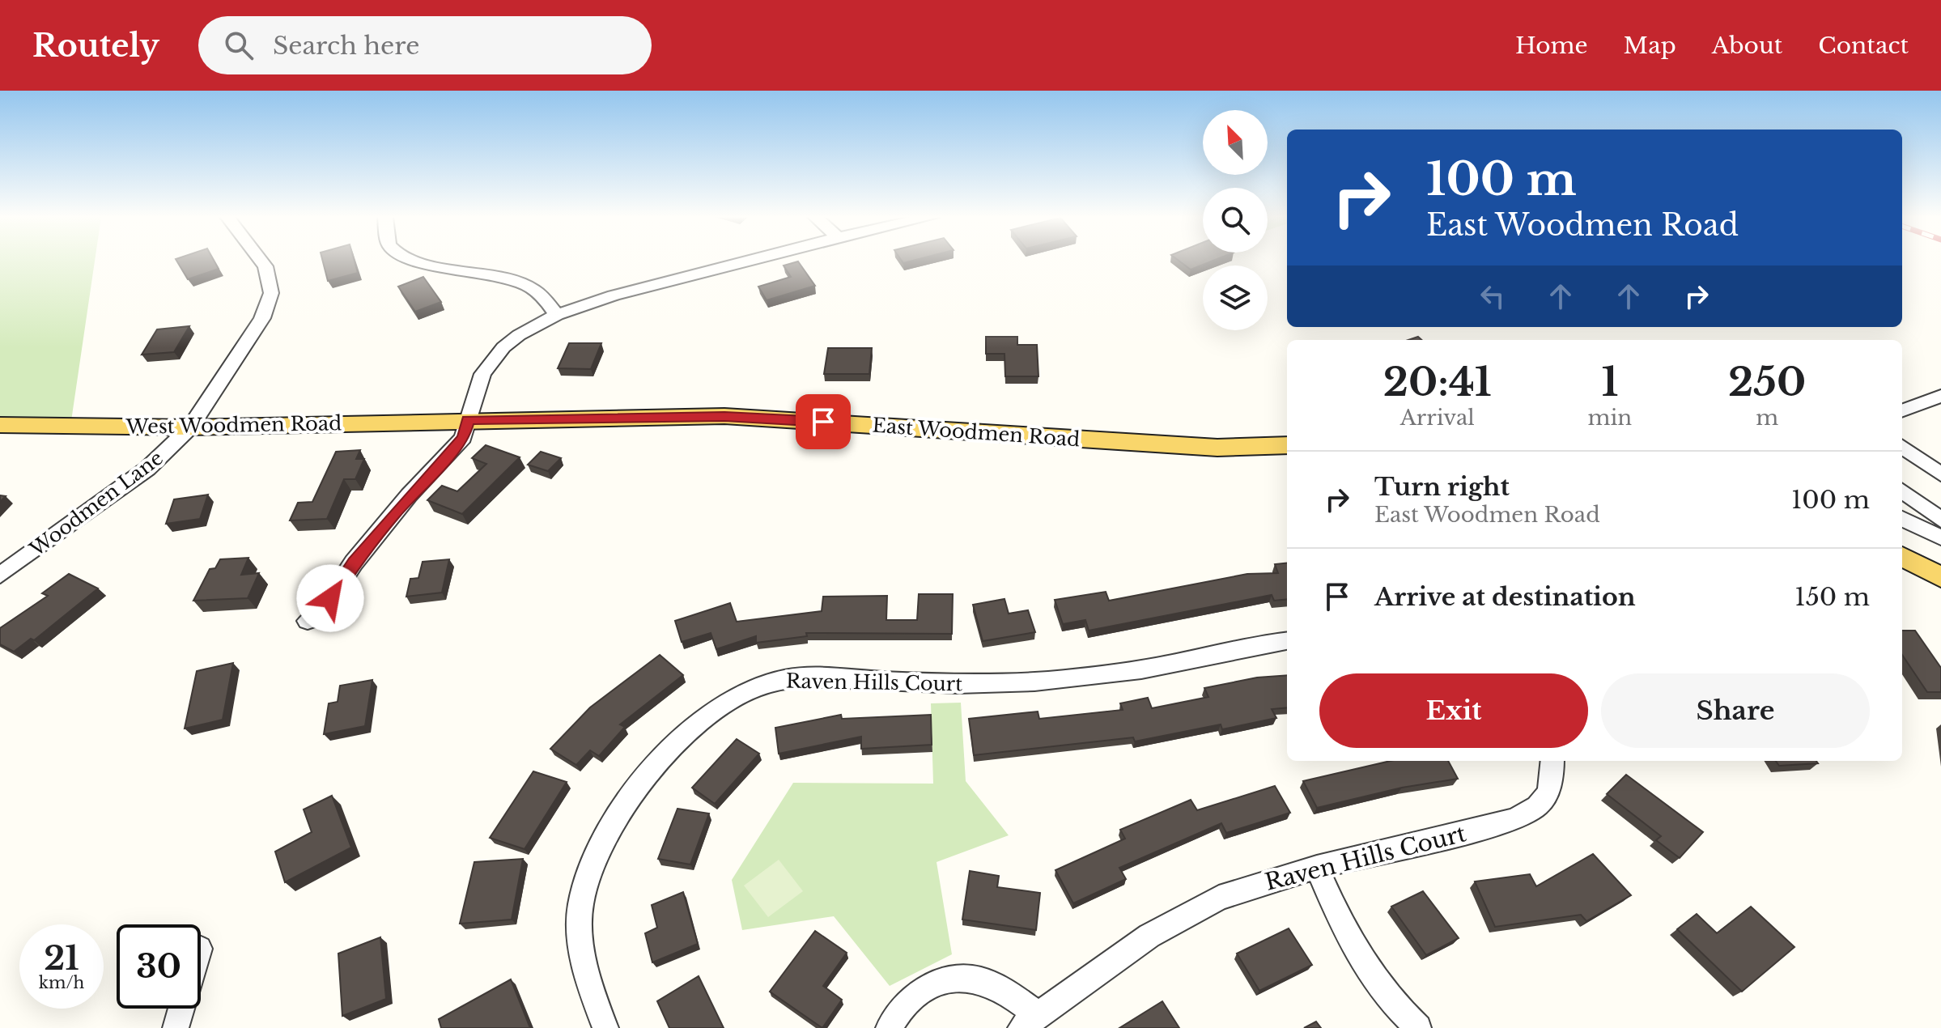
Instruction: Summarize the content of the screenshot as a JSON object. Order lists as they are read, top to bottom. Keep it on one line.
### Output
{"streets":{"main road":["West Woodmen Road","East Woodmen Road"],"street":["Woodmen Lane","Raven Hills Court"]},"crossings":[["West Woodmen Road","East Woodmen Road"],["West Woodmen Road","Woodmen Lane"]],"north":"top left","page":{"header":"Routely","search":"Search here","nav":["Home","Map","About","Contact"],"turn":["100 m","East Woodmen Road"],"eta":["20:41","Arrival","1","min","250","m"],"list":[{"name":"Turn right","note":"East Woodmen Road","value":"100 m"},{"name":"Arrive at destination","value":"150 m"}],"buttons":["Exit","Share"],"speed":"21 km/h","limit":"30"}}
